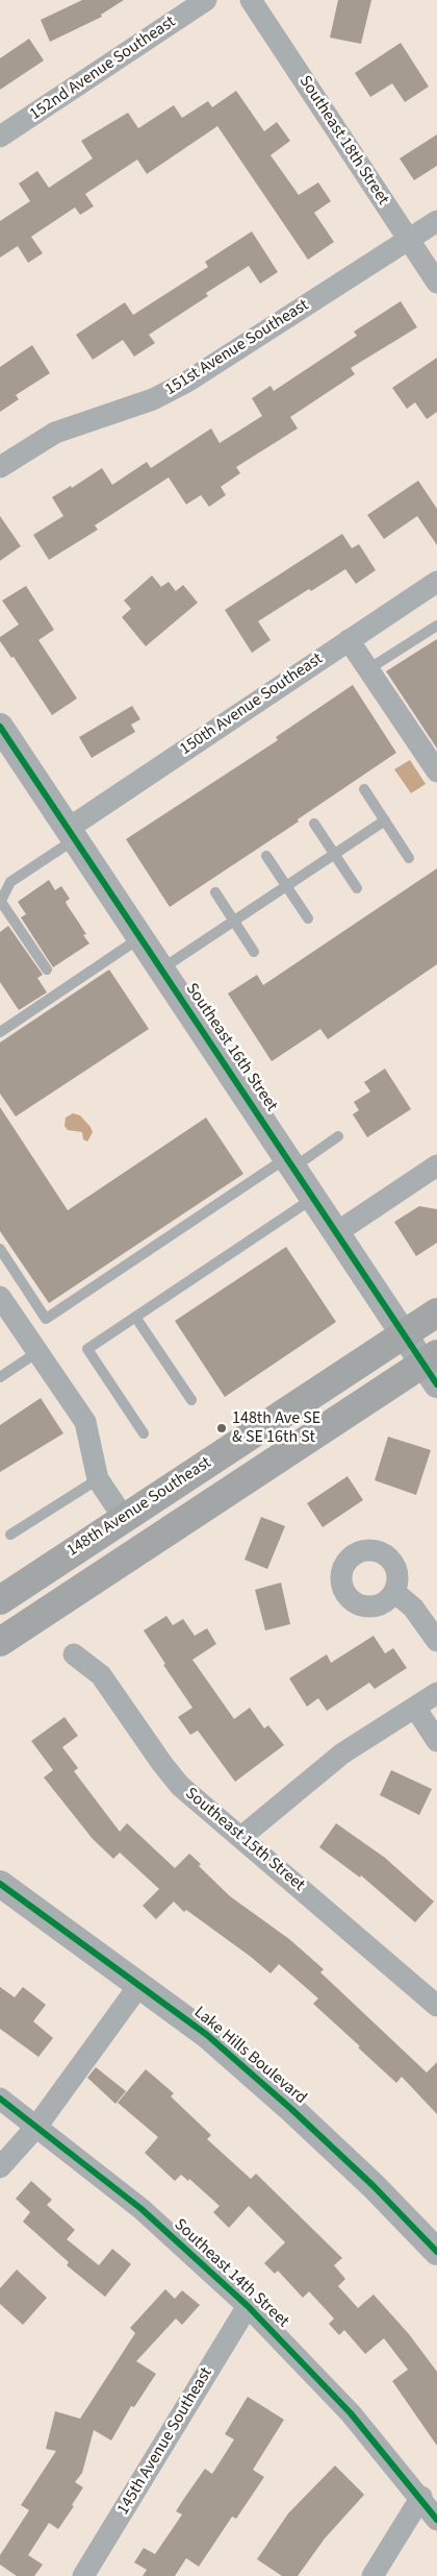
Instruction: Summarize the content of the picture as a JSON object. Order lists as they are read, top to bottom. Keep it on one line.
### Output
{"streets":{"main road":["148th Avenue Southeast"],"street":["152nd Avenue Southeast","Southeast 18th Street","151st Avenue Southeast","150th Avenue Southeast","Southeast 16th Street","Southeast 15th Street","Lake Hills Boulevard","Southeast 14th Street","145th Avenue Southeast"]},"crossings":[["Southeast 18th Street","151st Avenue Southeast"],["150th Avenue Southeast","Southeast 16th Street"],["Southeast 16th Street","148th Avenue Southeast"],["Southeast 14th Street","145th Avenue Southeast"]],"places":["148th Ave SE & SE 16th St"]}
